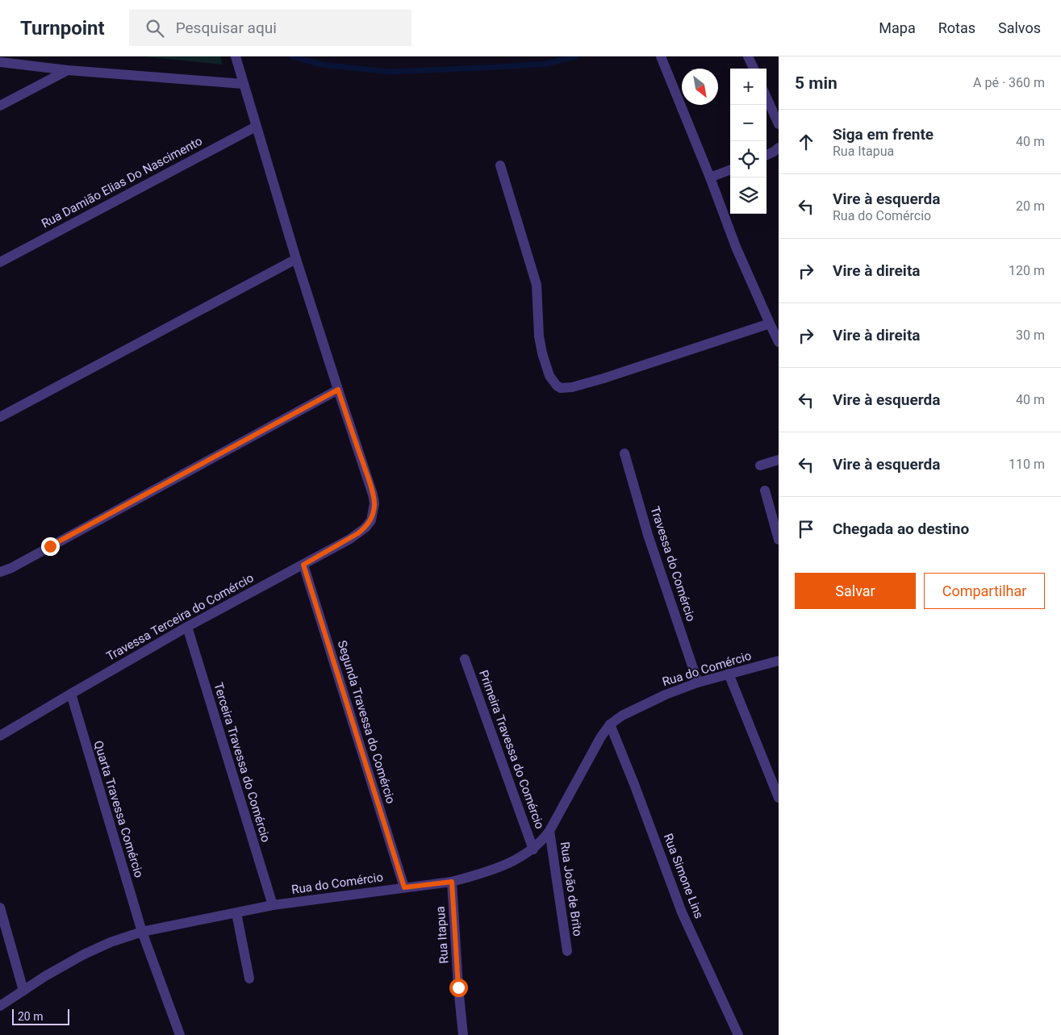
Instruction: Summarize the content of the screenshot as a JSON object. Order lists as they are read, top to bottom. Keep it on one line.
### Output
{"streets":{"street":["Rua Damião Elias Do Nascimento","Travessa do Comércio","Travessa Terceira do Comércio","Rua do Comércio","Segunda Travessa do Comércio","Primeira Travessa do Comércio","Terceira Travessa do Comércio","Quarta Travessa Comércio","Rua Simone Lins","Rua João de Brito","Rua Itapua"]},"crossings":[["Travessa do Comércio","Rua do Comércio"],["Travessa Terceira do Comércio","Segunda Travessa do Comércio"],["Travessa Terceira do Comércio","Terceira Travessa do Comércio"],["Travessa Terceira do Comércio","Quarta Travessa Comércio"],["Rua do Comércio","Segunda Travessa do Comércio"],["Rua do Comércio","Primeira Travessa do Comércio"],["Rua do Comércio","Terceira Travessa do Comércio"],["Rua do Comércio","Quarta Travessa Comércio"],["Rua do Comércio","Rua Simone Lins"],["Rua do Comércio","Rua João de Brito"],["Rua do Comércio","Rua Itapua"]],"scale_bar":"20 m","north":"bottom right","page":{"header":"Turnpoint","search":"Pesquisar aqui","nav":["Mapa","Rotas","Salvos"],"heading":["5 min","A pé · 360 m"],"map_buttons":["+","−"],"list":[["Siga em frente","Rua Itapua","40 m"],["Vire à esquerda","Rua do Comércio","20 m"],["Vire à direita","120 m"],["Vire à direita","30 m"],["Vire à esquerda","40 m"],["Vire à esquerda","110 m"],"Chegada ao destino"],"buttons":["Salvar","Compartilhar"],"scale":"20 m"}}
